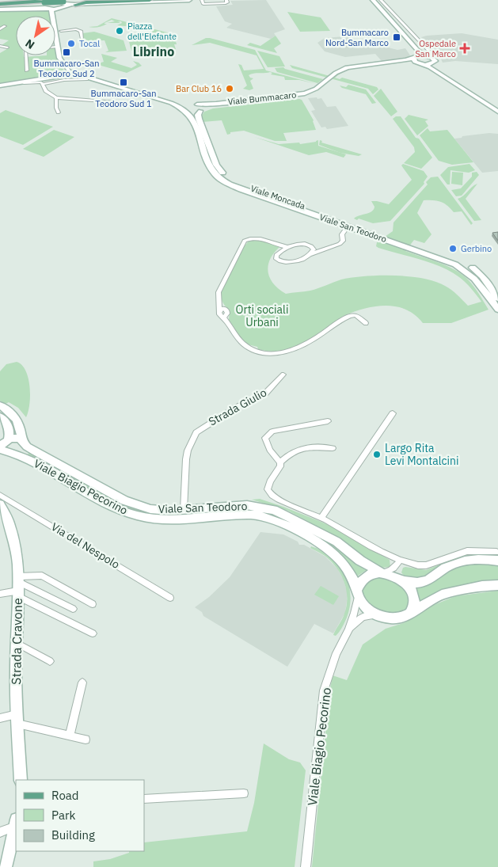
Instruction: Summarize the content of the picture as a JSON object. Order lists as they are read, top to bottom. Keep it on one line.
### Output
{"streets":{"main road":["Viale Bummacaro","Viale San Teodoro","Viale Biagio Pecorino","Strada Cravone"],"street":["Strada Giulio","Via del Nespolo"]},"crossings":[["Viale Bummacaro","Viale San Teodoro"],["Viale San Teodoro","Strada Giulio"],["Viale San Teodoro","Viale Biagio Pecorino"]],"districts":["Librino"],"parks":["Orti sociali Urbani"],"places":{"other":["Piazza dell'Elefante","Tocal","Bar Club 16","Gerbino","Largo Rita Levi Montalcini"],"transit":["Bummacaro Nord-San Marco","Bummacaro-San Teodoro Sud 2","Bummacaro-San Teodoro Sud 1"],"health":["Ospedale San Marco"]},"legend":["Road","Park","Building"],"north":"bottom left"}
